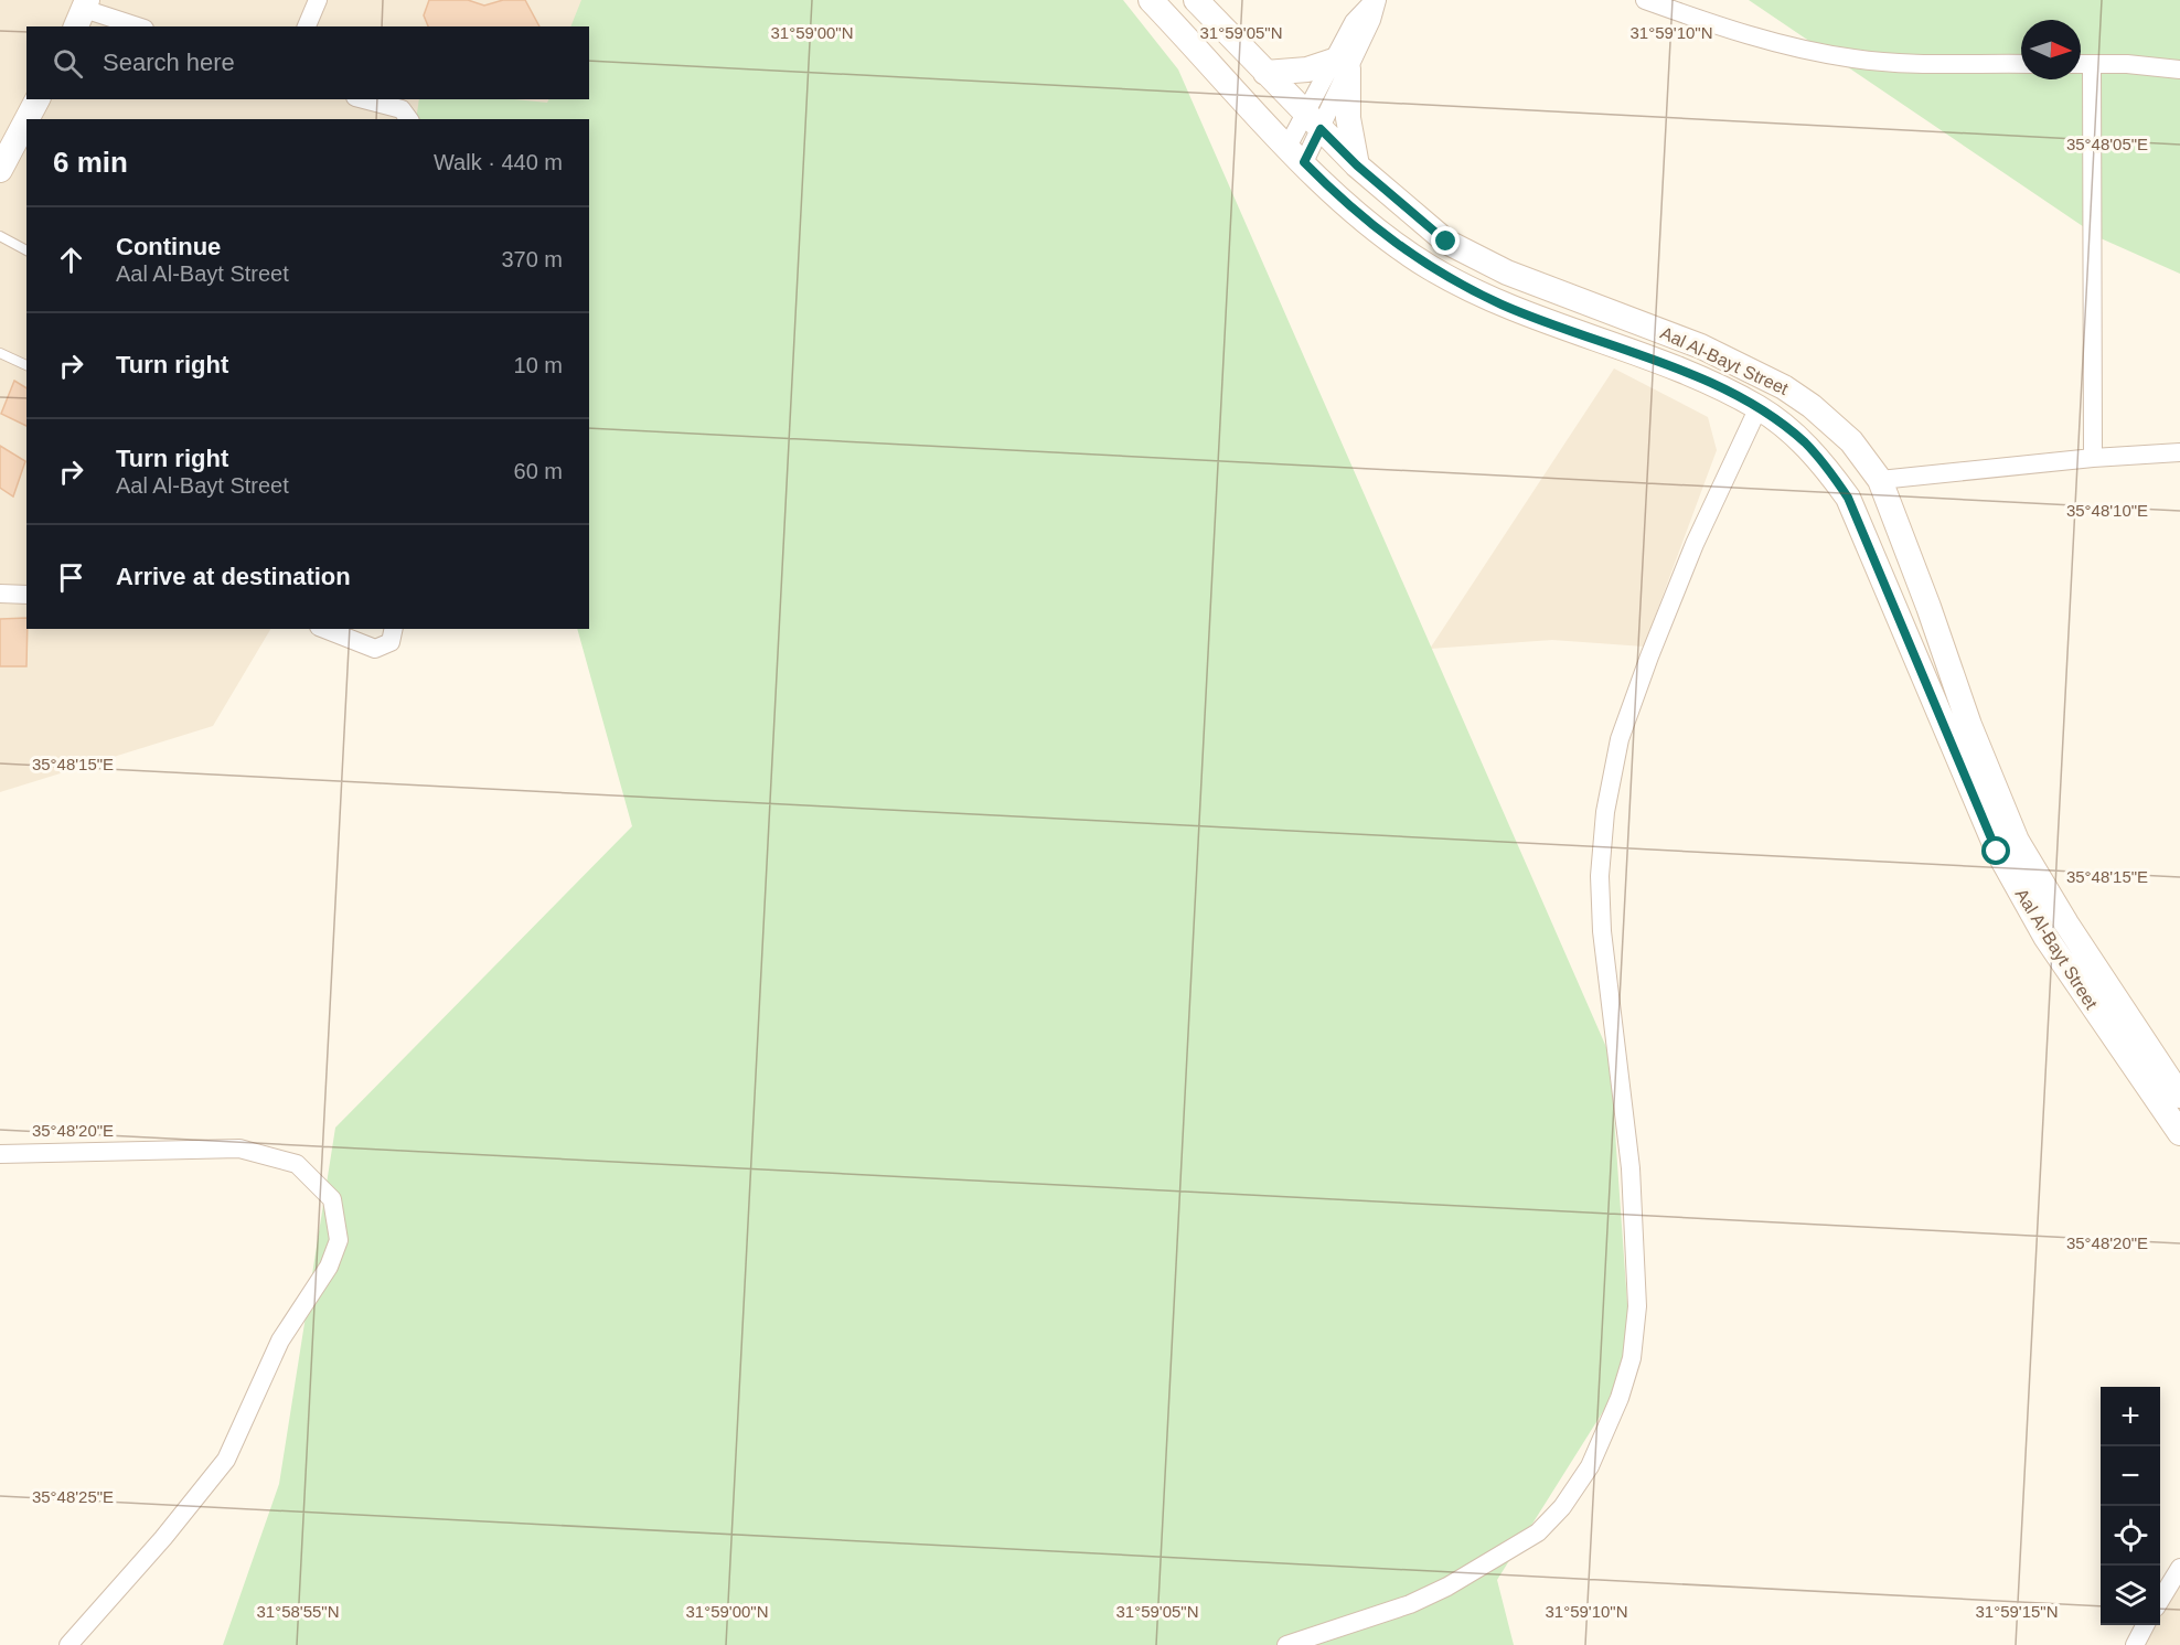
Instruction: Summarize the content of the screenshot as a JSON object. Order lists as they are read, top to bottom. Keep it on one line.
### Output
{"streets":{"street":["Aal Al-Bayt Street"]},"north":"right","page":{"search":"Search here","heading":["6 min","Walk · 440 m"],"list":[["Continue","Aal Al-Bayt Street","370 m"],["Turn right","10 m"],["Turn right","Aal Al-Bayt Street","60 m"],"Arrive at destination"],"map_buttons":["+","−"]},"coordinates":["31°59'00\"N","31°59'05\"N","31°59'10\"N","35°48'05\"E","35°48'10\"E","35°48'15\"E","35°48'20\"E","35°48'25\"E","31°58'55\"N","31°59'15\"N"]}
